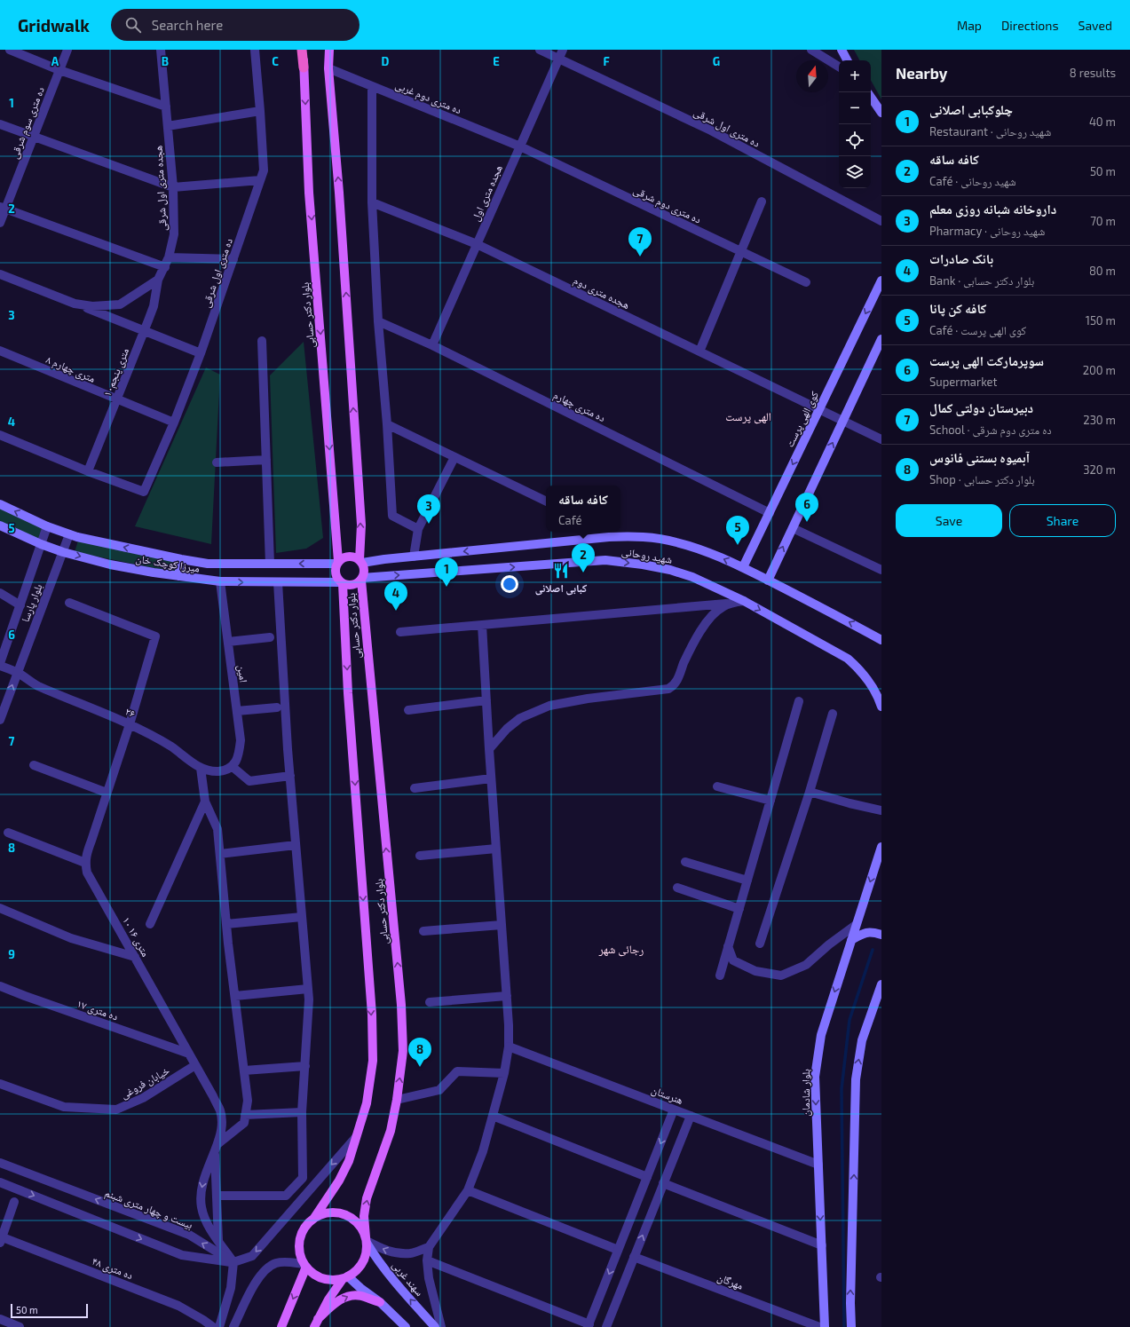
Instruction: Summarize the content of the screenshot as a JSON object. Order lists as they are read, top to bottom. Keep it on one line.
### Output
{"streets":{"main road":["بلوار دکتر حسابی","کوی الهی پرست","شهید روحانی","میرزا کوچک خان","بلوار شادمان","سهند غربی"],"street":["ده متری دوم غربی","ده متری سوم شرقی","ده متری اول شرقی","هجده متری اول شرقی","هجده متری اول","ده متری دوم شرقی","هجده متری دوم","۸ متری چهارم","۱۰متری پنجم","ده متری چهارم","بلوار پارسا","امین","۲۶","۱۰ متری ۱۶","ده متری ۱۷","خیابان فروغی","هنرستان","بیست و چهار متری شبنم","ده متری ۴۸","مهرگان"]},"crossings":[["ده متری دوم غربی","هجده متری اول"],["ده متری دوم غربی","ده متری دوم شرقی"],["ده متری اول شرقی","هجده متری اول"],["ده متری اول شرقی","۸ متری چهارم"],["ده متری اول شرقی","۱۰متری پنجم"],["هجده متری اول شرقی","۱۰متری پنجم"],["هجده متری اول","ده متری دوم شرقی"],["هجده متری اول","هجده متری دوم"],["هجده متری اول","ده متری چهارم"],["هجده متری دوم","کوی الهی پرست"],["بلوار دکتر حسابی","شهید روحانی"],["بلوار دکتر حسابی","میرزا کوچک خان"],["بلوار دکتر حسابی","سهند غربی"],["۸ متری چهارم","۱۰متری پنجم"],["ده متری چهارم","کوی الهی پرست"],["کوی الهی پرست","شهید روحانی"],["شهید روحانی","میرزا کوچک خان"],["میرزا کوچک خان","بلوار پارسا"],["میرزا کوچک خان","امین"],["بلوار پارسا","۲۶"],["امین","۲۶"],["۱۰ متری ۱۶","ده متری ۱۷"],["۱۰ متری ۱۶","خیابان فروغی"],["بلوار شادمان","هنرستان"]],"districts":["الهی پرست","رجائی شهر"],"places":{"restaurant":["کبابی اصلانی"]},"scale_bar":"50 m","north":"top","page":{"header":"Gridwalk","search":"Search here","nav":["Map","Directions","Saved"],"heading":["Nearby","8 results"],"map_buttons":["+","−"],"list":[{"mark":"1","name":"چلوکبابی اصلانی","note":"Restaurant · شهید روحانی","value":"40 m"},{"mark":"2","name":"کافه ساقه","note":"Café · شهید روحانی","value":"50 m"},{"mark":"3","name":"داروخانه شبانه روزی معلم","note":"Pharmacy · شهید روحانی","value":"70 m"},{"mark":"4","name":"بانک صادرات","note":"Bank · بلوار دکتر حسابی","value":"80 m"},{"mark":"5","name":"کافه کن پانا","note":"Café · کوی الهی پرست","value":"150 m"},{"mark":"6","name":"سوپرمارکت الهی پرست","note":"Supermarket","value":"200 m"},{"mark":"7","name":"دبیرستان دولتی کمال","note":"School · ده متری دوم شرقی","value":"230 m"},{"mark":"8","name":"آبمیوه بستنی فانوس","note":"Shop · بلوار دکتر حسابی","value":"320 m"}],"pins":["7","6","3","5","2","1","4","8"],"popup":["کافه ساقه","Café"],"buttons":["Save","Share"],"scale":"50 m"},"grid":{"columns":["A","B","C","D","E","F","G"],"rows":["1","2","3","4","5","6","7","8","9"]}}
